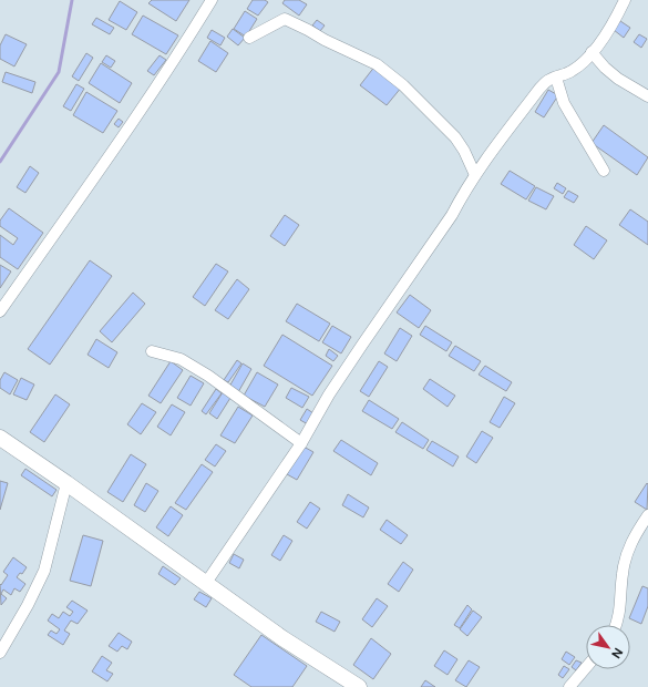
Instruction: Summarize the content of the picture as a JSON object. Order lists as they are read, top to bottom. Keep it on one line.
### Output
{"north":"bottom right"}
